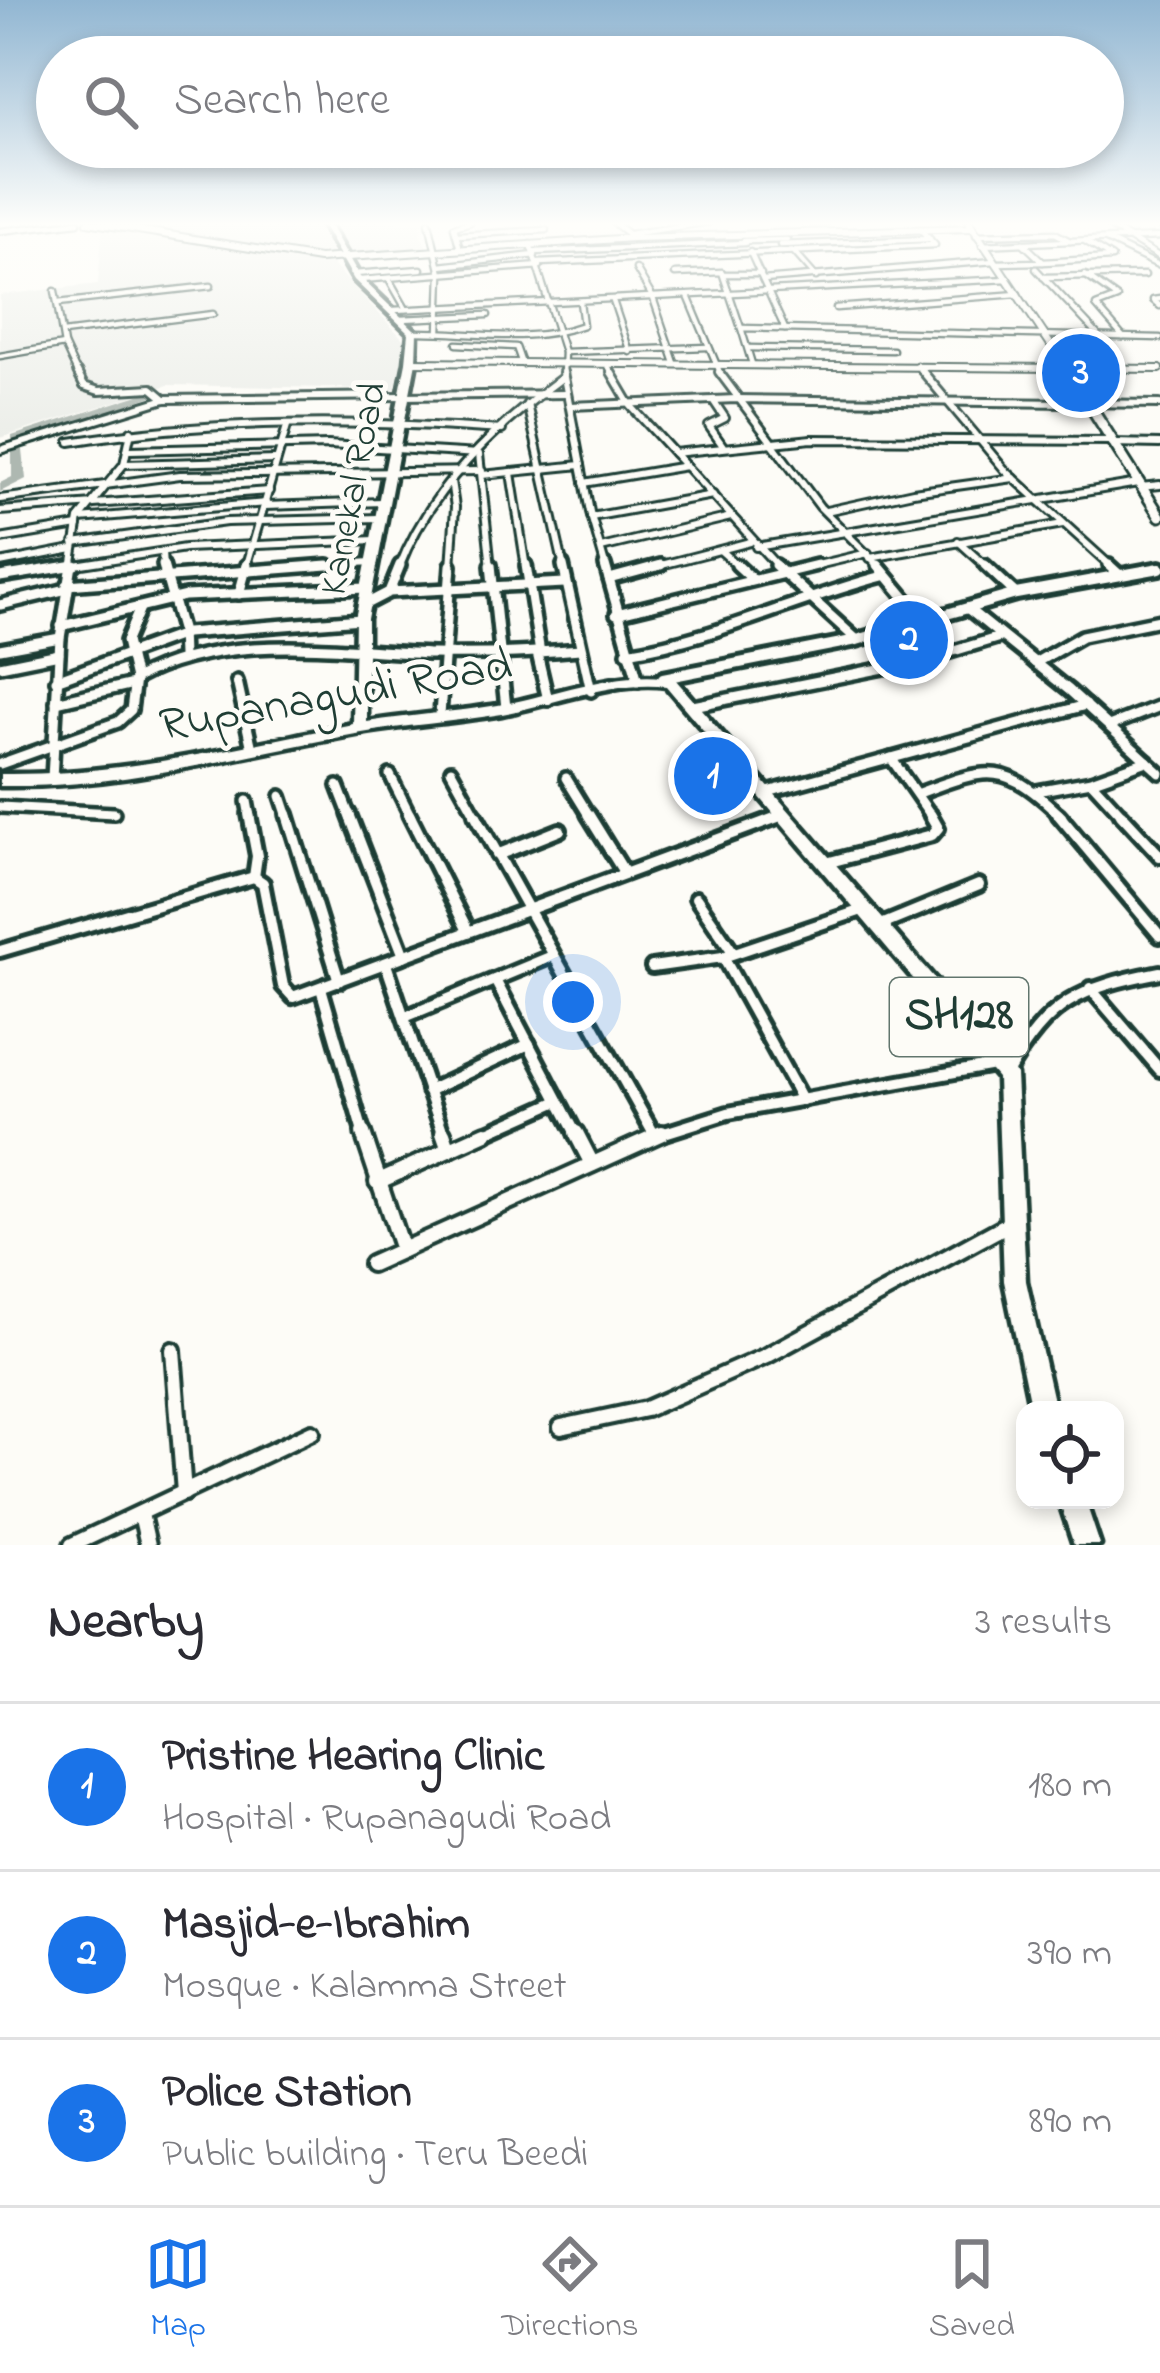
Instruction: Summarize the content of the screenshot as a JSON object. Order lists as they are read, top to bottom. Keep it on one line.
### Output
{"streets":{"main road":["Kanekal Road","Rupanagudi Road","SH128"]},"crossings":[["Kanekal Road","Rupanagudi Road"],["Rupanagudi Road","SH128"]],"page":{"search":"Search here","pins":["3","2","1"],"heading":["Nearby","3 results"],"list":[{"mark":"1","name":"Pristine Hearing Clinic","note":"Hospital · Rupanagudi Road","value":"180 m"},{"mark":"2","name":"Masjid-e-Ibrahim","note":"Mosque · Kalamma Street","value":"390 m"},{"mark":"3","name":"Police Station","note":"Public building · Teru Beedi","value":"890 m"}],"nav":["Map","Directions","Saved"]}}
